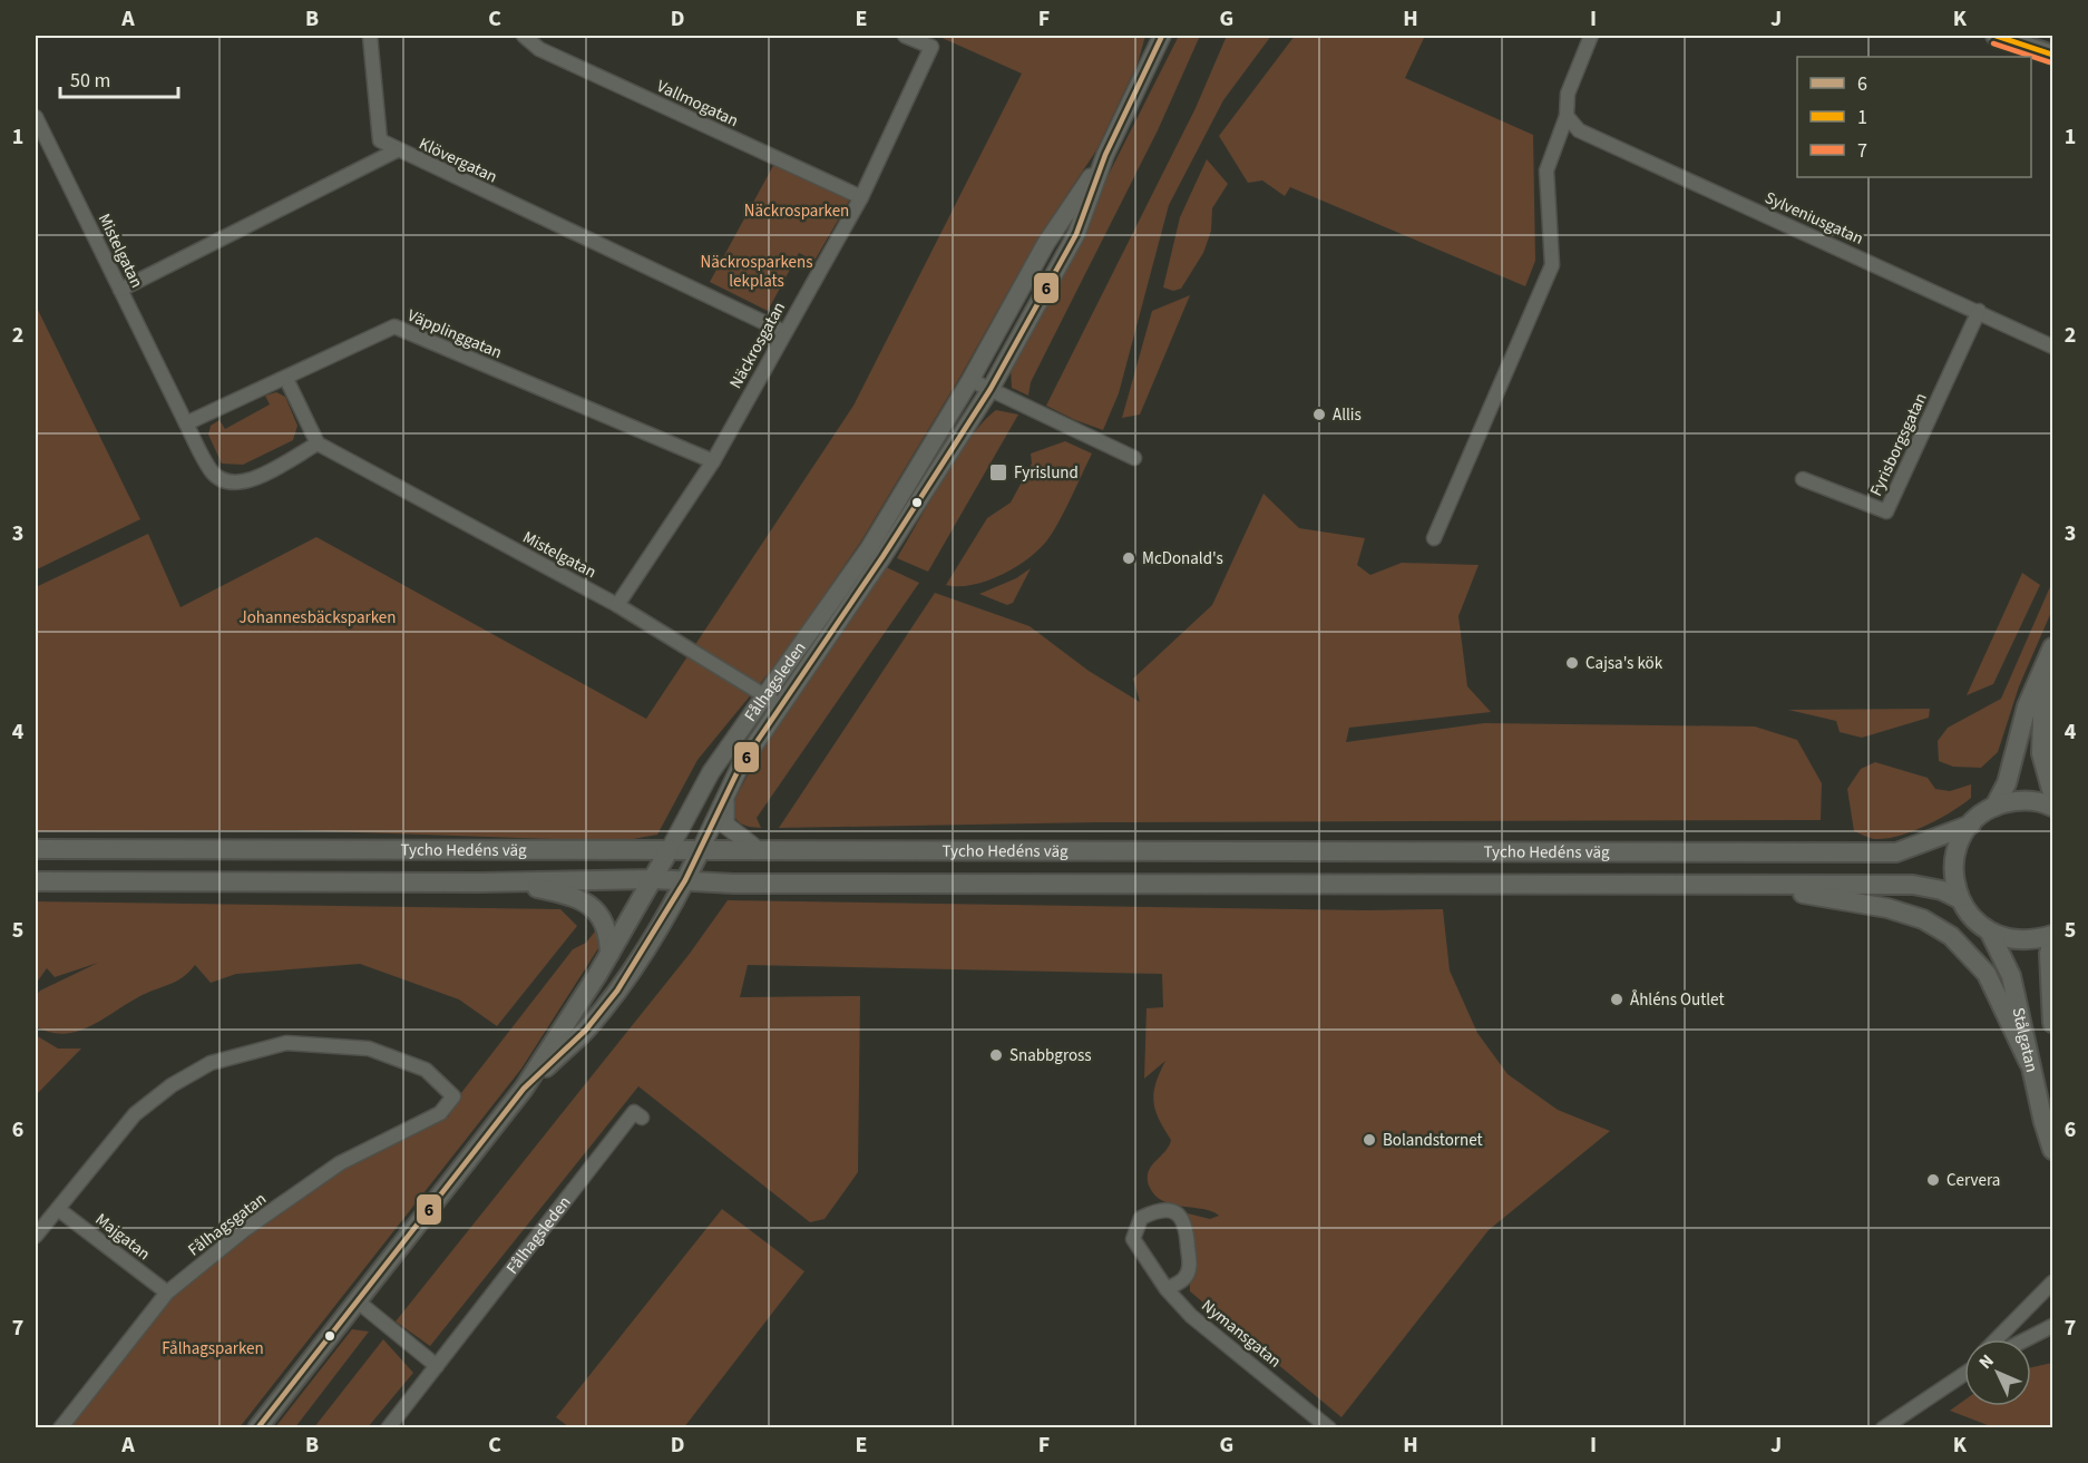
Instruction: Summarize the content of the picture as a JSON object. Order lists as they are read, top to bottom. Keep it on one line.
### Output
{"streets":{"main road":["Fålhagsleden","Tycho Hedéns väg","Stålgatan"],"street":["Vallmogatan","Klövergatan","Sylveniusgatan","Mistelgatan","Väpplinggatan","Näckrosgatan","Fyrisborgsgatan","Fålhagsgatan","Majgatan","Nymansgatan"]},"crossings":[["Vallmogatan","Näckrosgatan"],["Klövergatan","Mistelgatan"],["Klövergatan","Näckrosgatan"],["Sylveniusgatan","Fyrisborgsgatan"],["Mistelgatan","Väpplinggatan"],["Mistelgatan","Näckrosgatan"],["Mistelgatan","Fålhagsleden"],["Väpplinggatan","Näckrosgatan"],["Fålhagsleden","Tycho Hedéns väg"],["Fålhagsgatan","Majgatan"]],"parks":["Näckrosparken","Näckrosparkens lekplats","Johannesbäcksparken","Fålhagsparken"],"places":{"other":["Allis","McDonald's","Cajsa's kök","Åhléns Outlet","Snabbgross","Bolandstornet","Cervera"],"transit":["Fyrislund"]},"lines":["transit line 6","transit line 1","transit line 7"],"legend":["6","1","7"],"scale_bar":"50 m","north":"top left","grid":{"columns":["A","B","C","D","E","F","G","H","I","J","K"],"rows":["1","2","3","4","5","6","7"]}}
